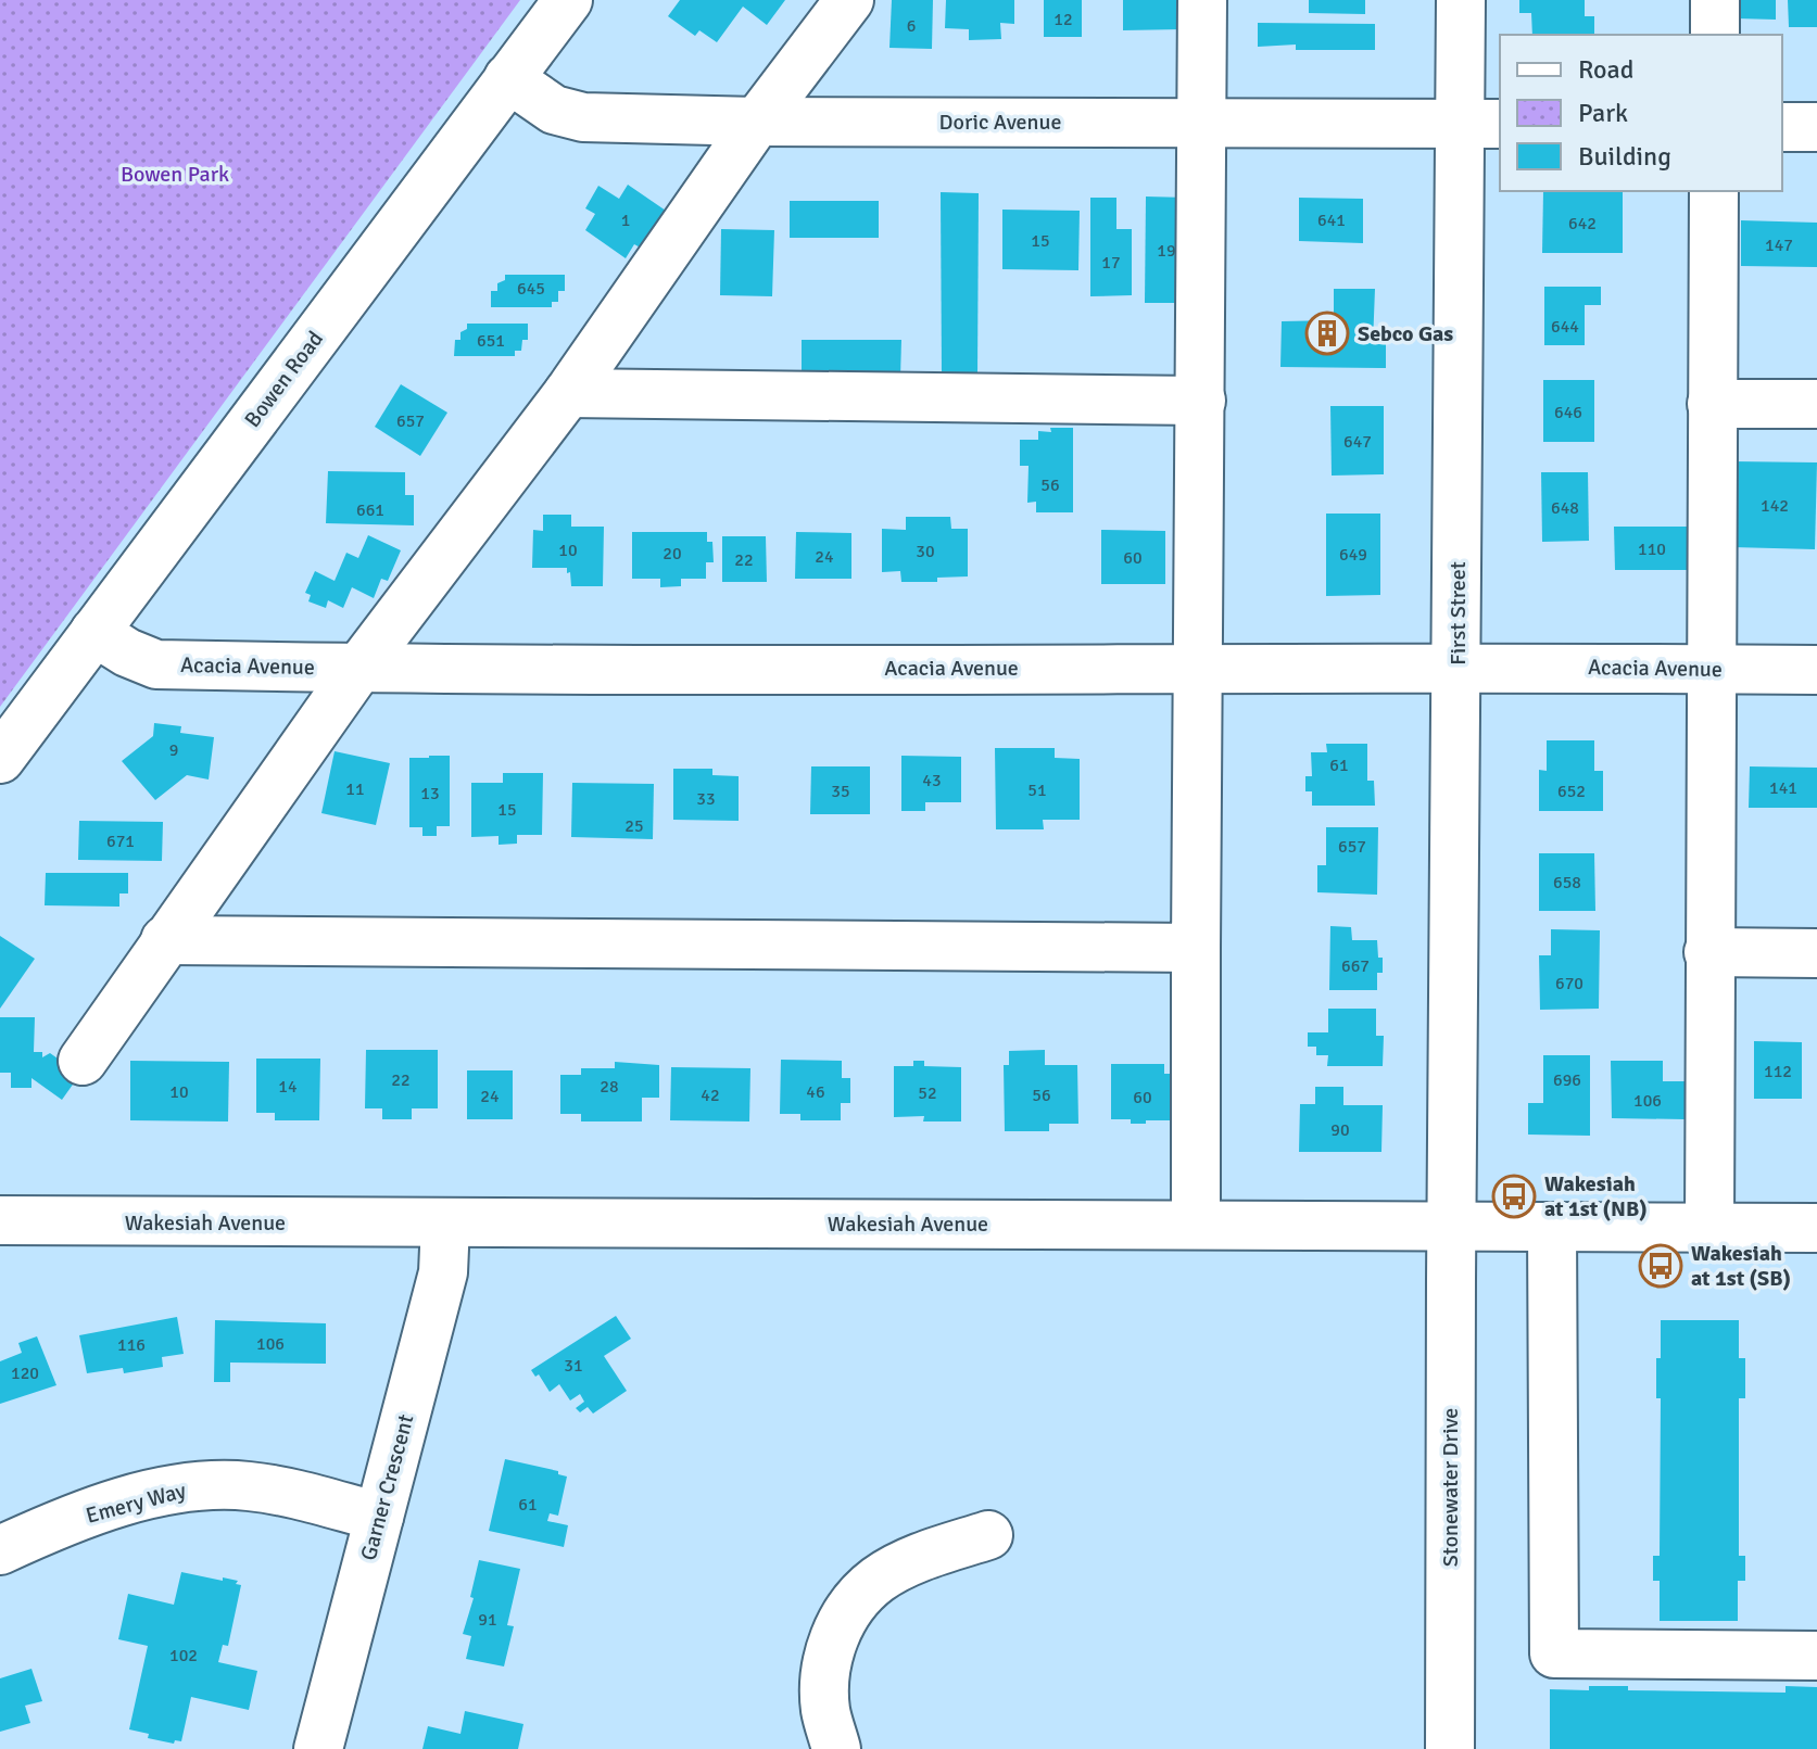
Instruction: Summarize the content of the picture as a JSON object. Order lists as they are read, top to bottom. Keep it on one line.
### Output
{"streets":{"street":["Doric Avenue","Bowen Road","First Street","Acacia Avenue","Wakesiah Avenue","Garner Crescent","Stonewater Drive","Emery Way"]},"crossings":[["Doric Avenue","Bowen Road"],["Doric Avenue","First Street"],["Bowen Road","Acacia Avenue"],["First Street","Acacia Avenue"],["First Street","Wakesiah Avenue"],["First Street","Stonewater Drive"],["Wakesiah Avenue","Garner Crescent"],["Wakesiah Avenue","Stonewater Drive"],["Garner Crescent","Emery Way"]],"parks":["Bowen Park"],"places":{"building":["Sebco Gas"],"bus stop":["Wakesiah at 1st (NB)","Wakesiah at 1st (SB)"]},"house_numbers":["12","6","1","641","642","15","147","19","17","645","644","651","646","657","647","56","142","648","661","110","10","30","20","649","24","60","22","9","61","43","141","11","51","35","652","13","33","15","25","671","657","658","667","670","112","22","696","14","28","10","46","52","42","56","24","60","106","90","106","116","31","120","61","91","102"],"legend":["Road","Park","Building"]}
